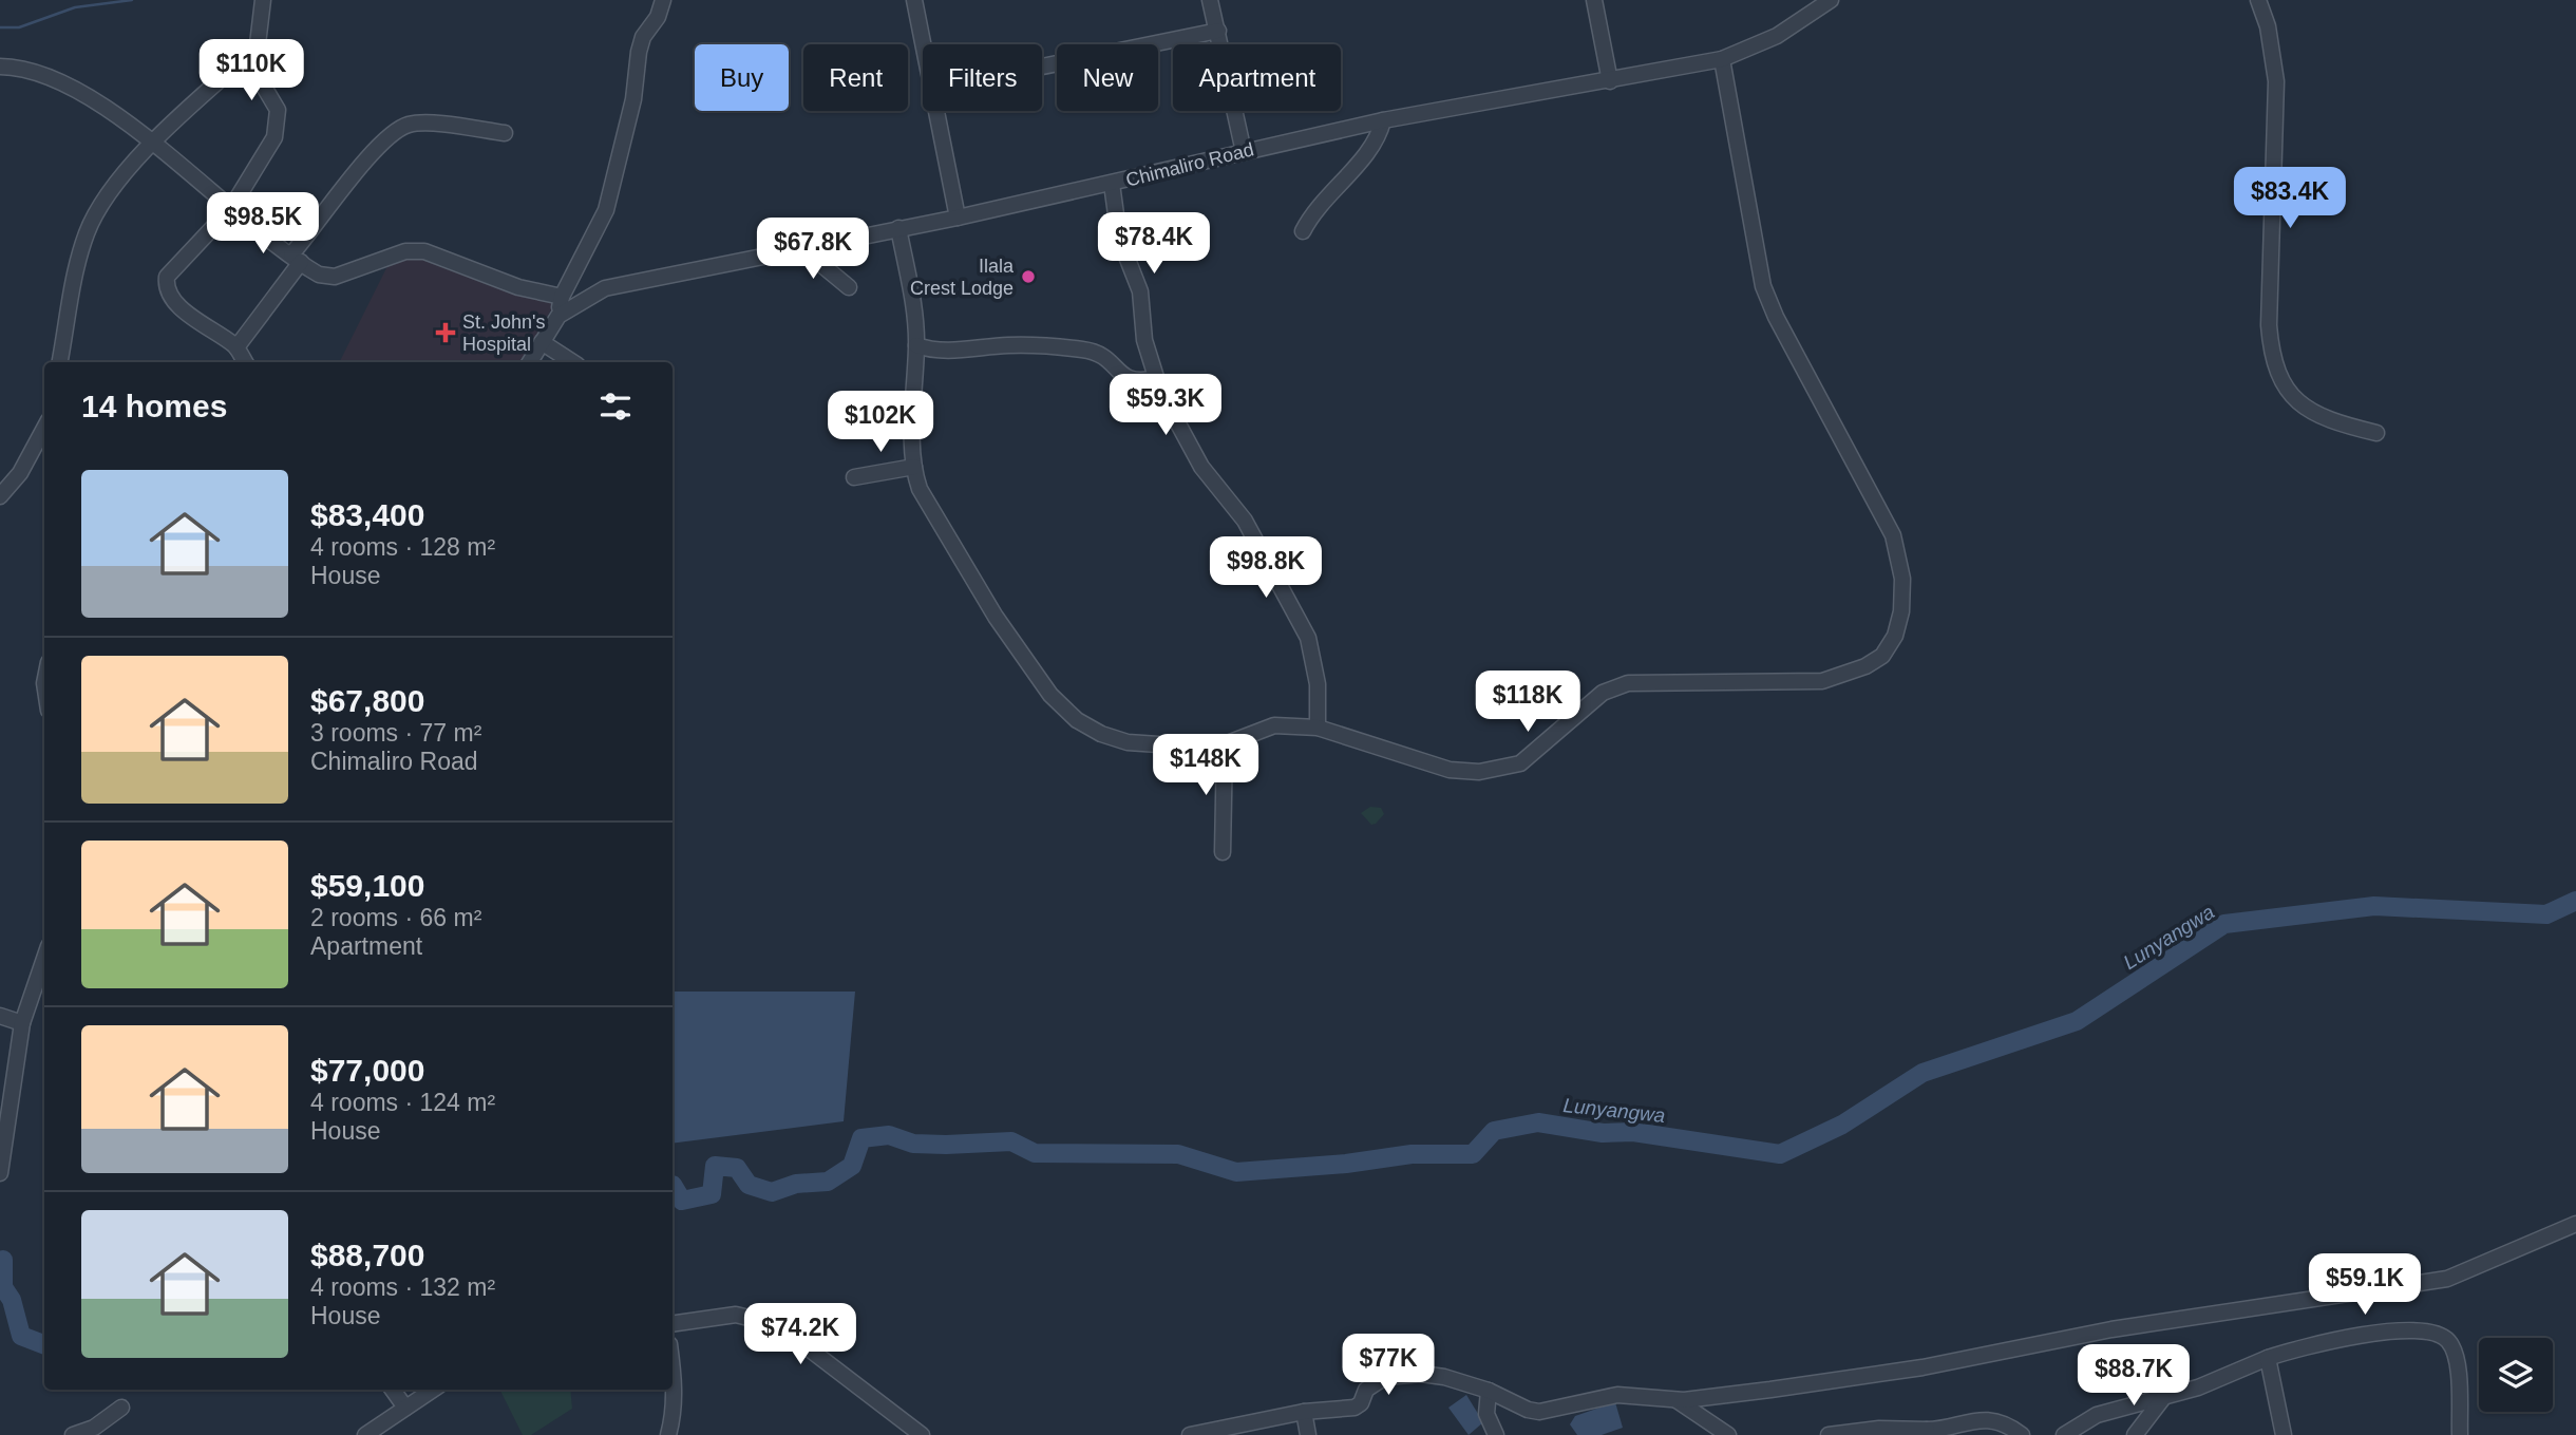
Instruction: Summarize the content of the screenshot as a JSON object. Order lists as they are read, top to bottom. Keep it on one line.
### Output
{"streets":{"street":["Chimaliro Road"]},"water":["Lunyangwa"],"places":{"other":["Ilala Crest Lodge"],"health":["St. John's Hospital"]},"page":{"price":["$110K","$83.4K","$98.5K","$78.4K","$67.8K","$59.3K","$102K","$98.8K","$118K","$148K","$59.1K","$74.2K","$77K","$88.7K"],"chip":["Buy","Rent","Filters","New","Apartment"],"heading":"14 homes","list":[{"name":"$83,400","note":"4 rooms · 128 m² · House"},{"name":"$67,800","note":"3 rooms · 77 m² · Chimaliro Road"},{"name":"$59,100","note":"2 rooms · 66 m² · Apartment"},{"name":"$77,000","note":"4 rooms · 124 m² · House"},{"name":"$88,700","note":"4 rooms · 132 m² · House"}]}}
